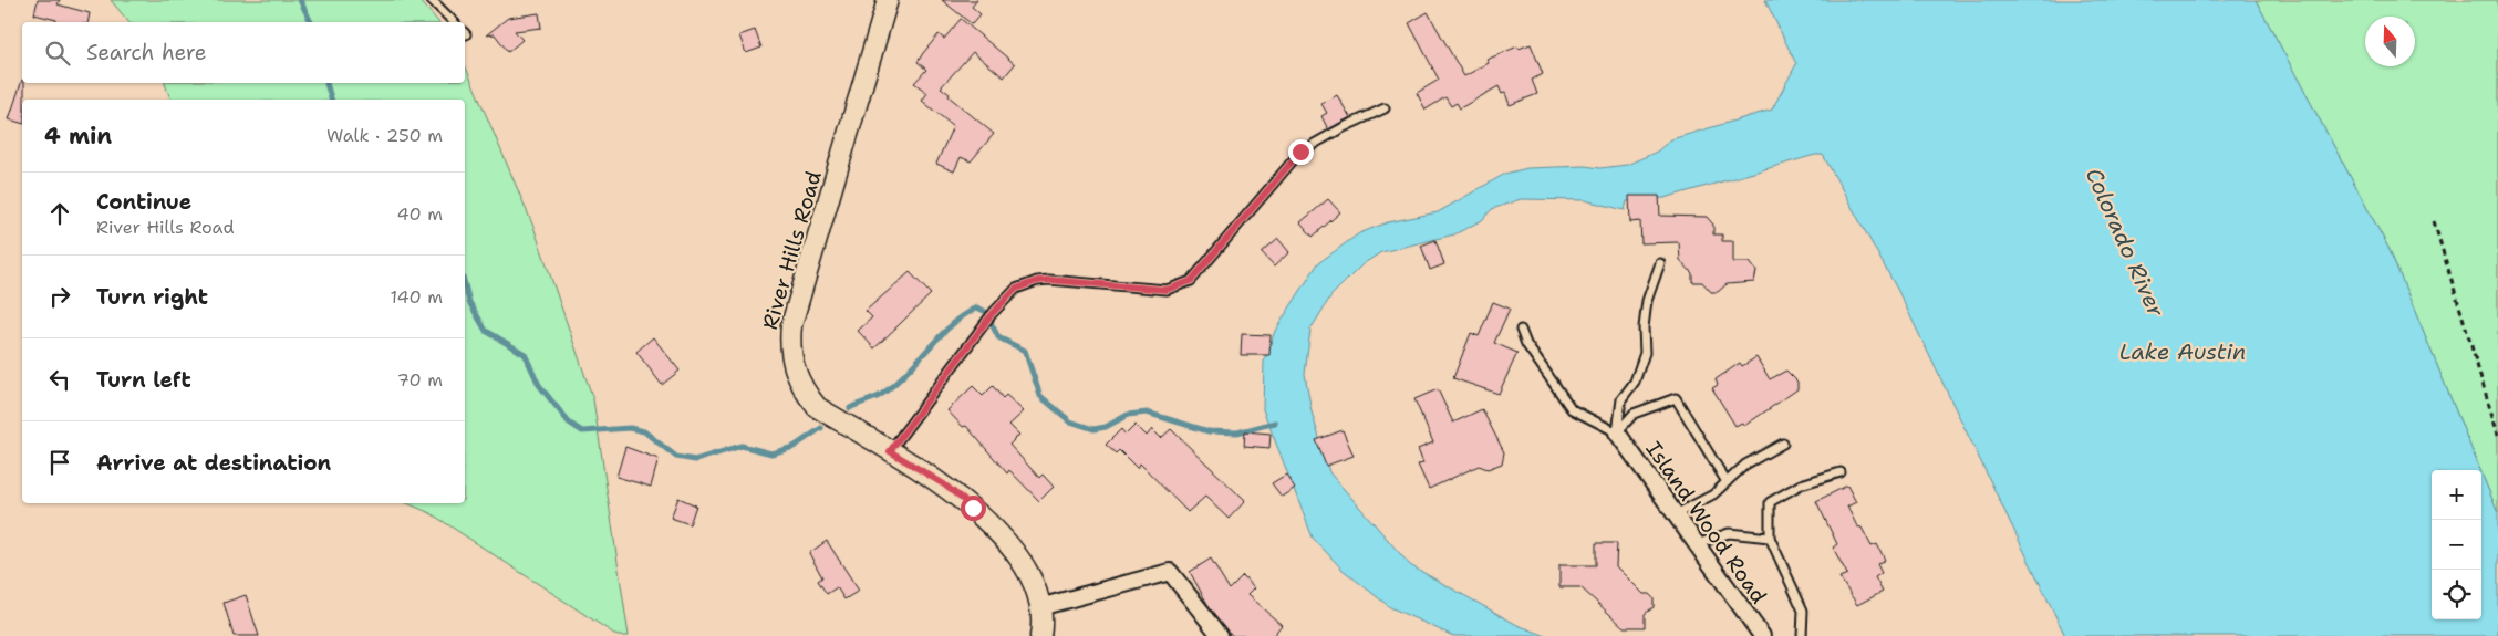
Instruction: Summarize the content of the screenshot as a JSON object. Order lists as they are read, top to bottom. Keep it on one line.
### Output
{"streets":{"street":["River Hills Road","Island Wood Road"]},"water":["Colorado River","Lake Austin"],"north":"top","page":{"search":"Search here","heading":["4 min","Walk · 250 m"],"list":[["Continue","River Hills Road","40 m"],["Turn right","140 m"],["Turn left","70 m"],"Arrive at destination"],"map_buttons":["+","−"]}}
